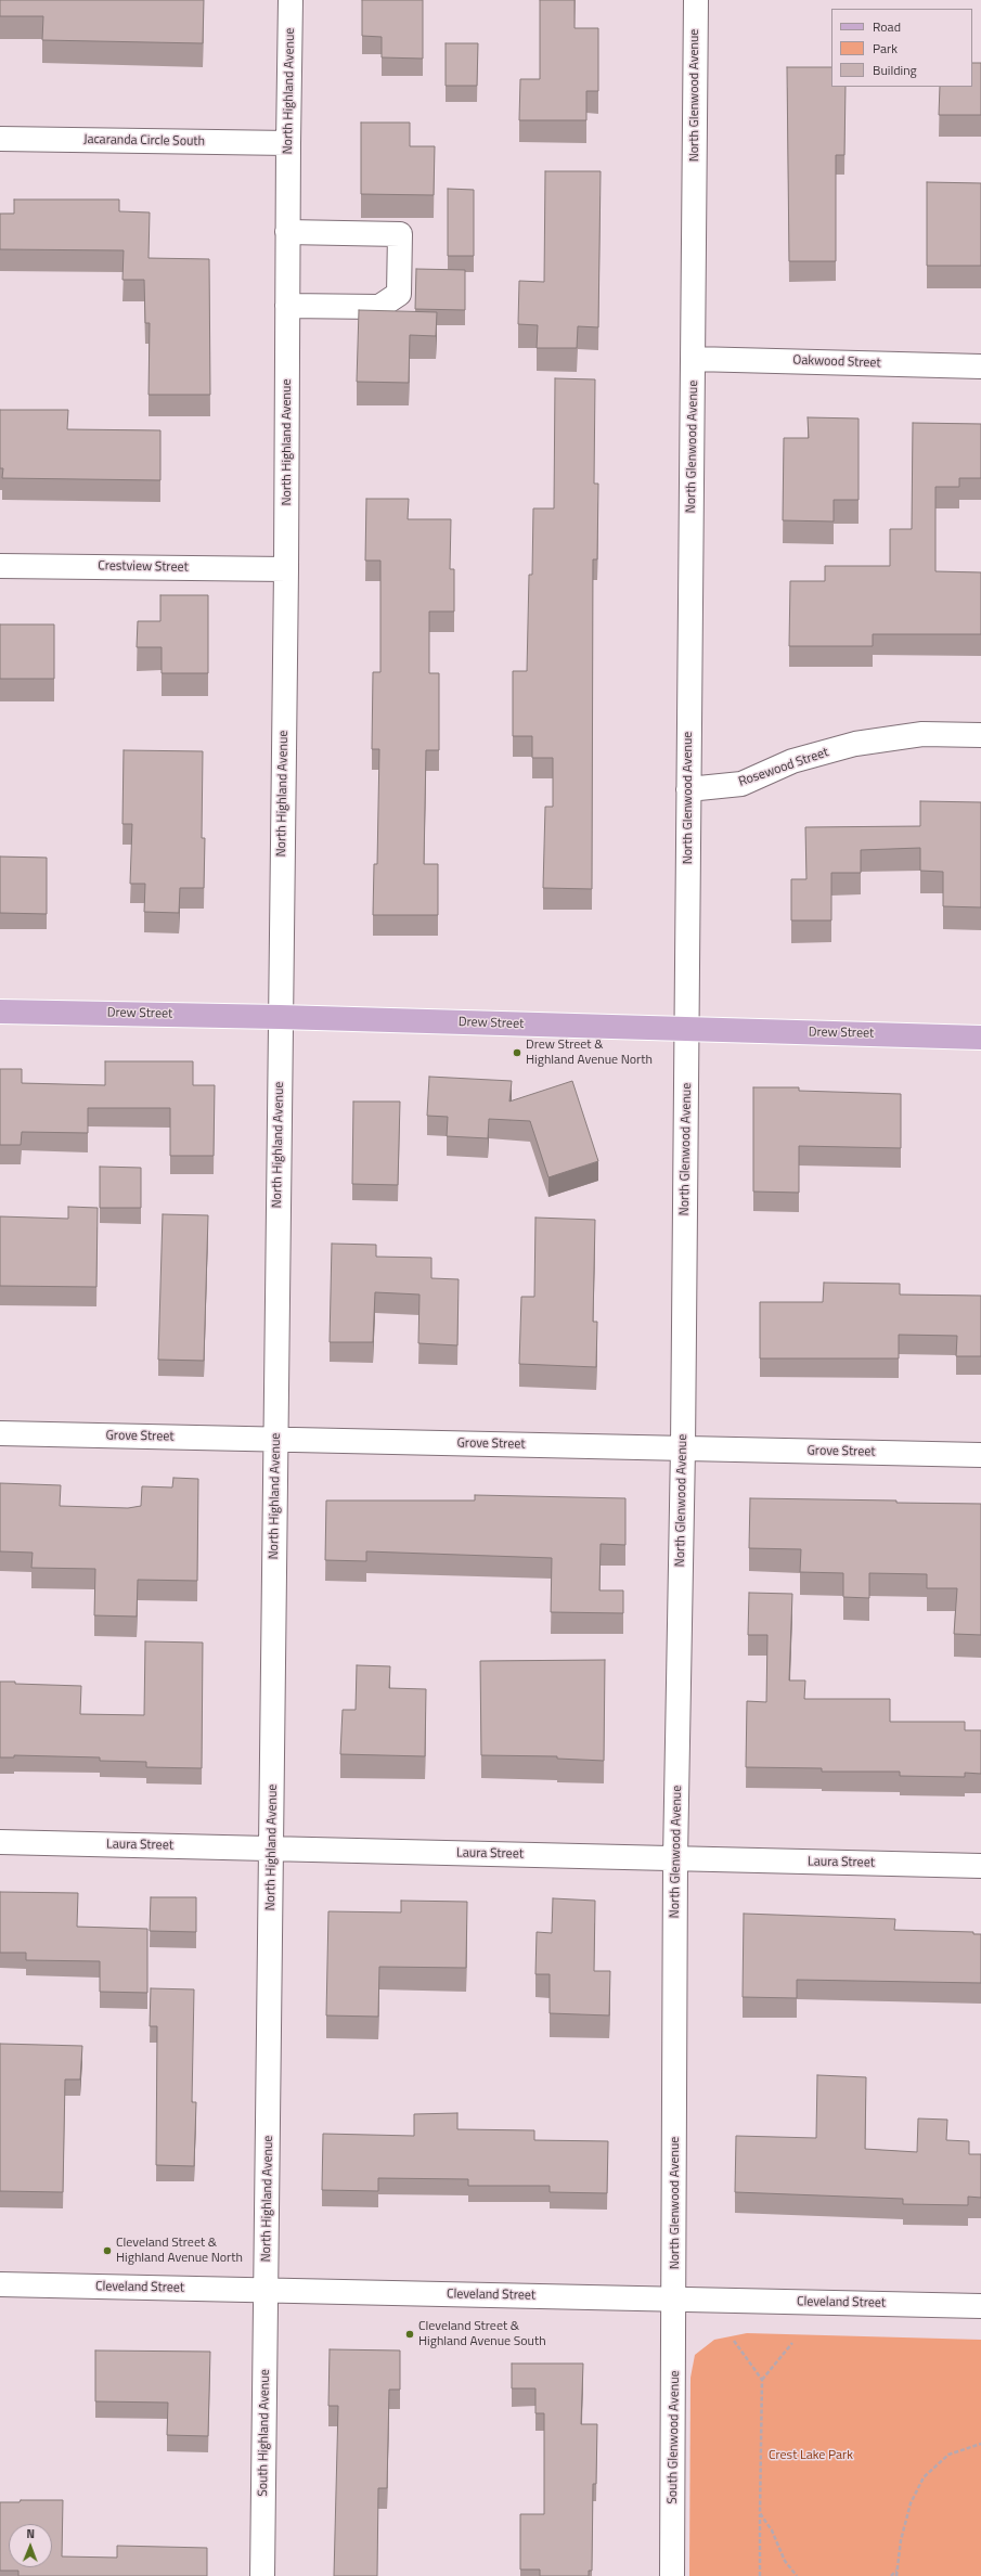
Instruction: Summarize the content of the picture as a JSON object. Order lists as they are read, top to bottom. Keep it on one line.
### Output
{"streets":{"main road":["Drew Street"],"street":["North Highland Avenue","North Glenwood Avenue","Jacaranda Circle South","Oakwood Street","Crestview Street","Rosewood Street","Grove Street","Laura Street","Cleveland Street","South Highland Avenue","South Glenwood Avenue"]},"crossings":[["North Highland Avenue","Jacaranda Circle South"],["North Highland Avenue","Crestview Street"],["North Highland Avenue","Drew Street"],["North Highland Avenue","Grove Street"],["North Highland Avenue","Laura Street"],["North Highland Avenue","Cleveland Street"],["North Highland Avenue","South Highland Avenue"],["North Glenwood Avenue","Oakwood Street"],["North Glenwood Avenue","Rosewood Street"],["North Glenwood Avenue","Drew Street"],["North Glenwood Avenue","Grove Street"],["North Glenwood Avenue","Laura Street"],["North Glenwood Avenue","Cleveland Street"],["North Glenwood Avenue","South Glenwood Avenue"],["Cleveland Street","South Highland Avenue"],["Cleveland Street","South Glenwood Avenue"]],"parks":["Crest Lake Park"],"places":["Drew Street & Highland Avenue North","Cleveland Street & Highland Avenue North","Cleveland Street & Highland Avenue South"],"legend":["Road","Park","Building"],"north":"top"}
